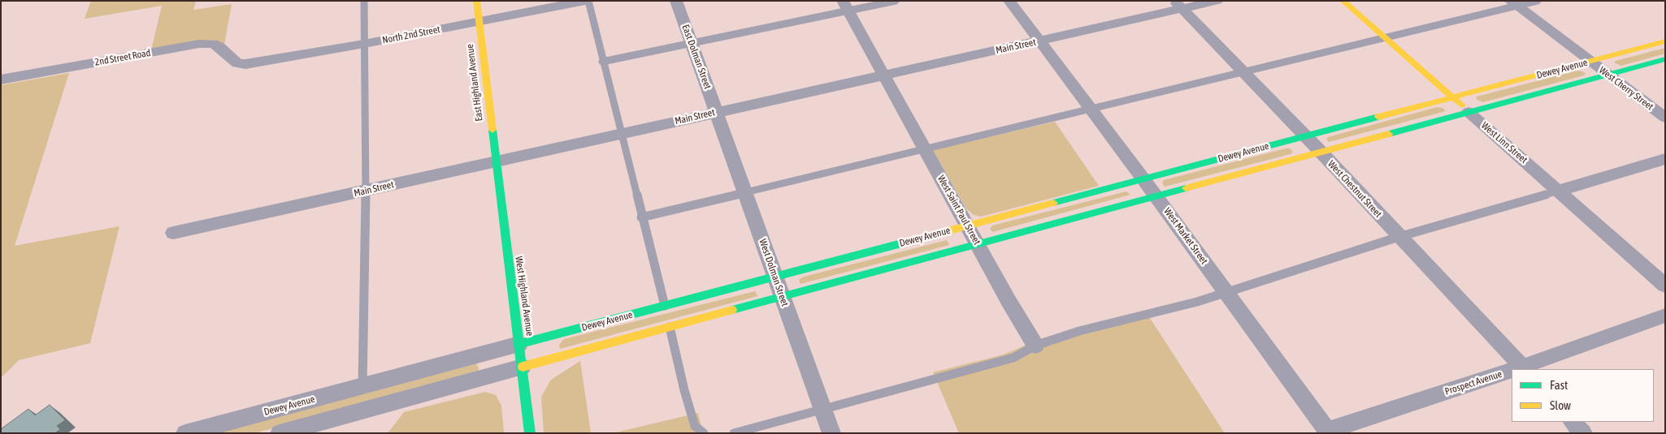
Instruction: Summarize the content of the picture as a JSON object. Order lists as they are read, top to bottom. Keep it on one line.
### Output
{"streets":{"street":["North 2nd Street","Main Street","East Dolman Street","2nd Street Road","Dewey Avenue","East Highland Avenue","West Cherry Street","West Linn Street","West Chestnut Street","West Saint Paul Street","West Market Street","West Dolman Street","West Highland Avenue","Prospect Avenue"]},"crossings":[["North 2nd Street","2nd Street Road"],["North 2nd Street","East Highland Avenue"],["Main Street","East Dolman Street"],["Main Street","East Highland Avenue"],["Main Street","West Chestnut Street"],["Main Street","West Saint Paul Street"],["Main Street","West Market Street"],["Main Street","West Dolman Street"],["Main Street","West Highland Avenue"],["East Dolman Street","West Dolman Street"],["Dewey Avenue","West Cherry Street"],["Dewey Avenue","West Linn Street"],["Dewey Avenue","West Chestnut Street"],["Dewey Avenue","West Saint Paul Street"],["Dewey Avenue","West Market Street"],["Dewey Avenue","West Dolman Street"],["Dewey Avenue","West Highland Avenue"],["East Highland Avenue","West Highland Avenue"],["West Chestnut Street","Prospect Avenue"],["West Market Street","Prospect Avenue"]],"legend":["Fast","Slow"]}
